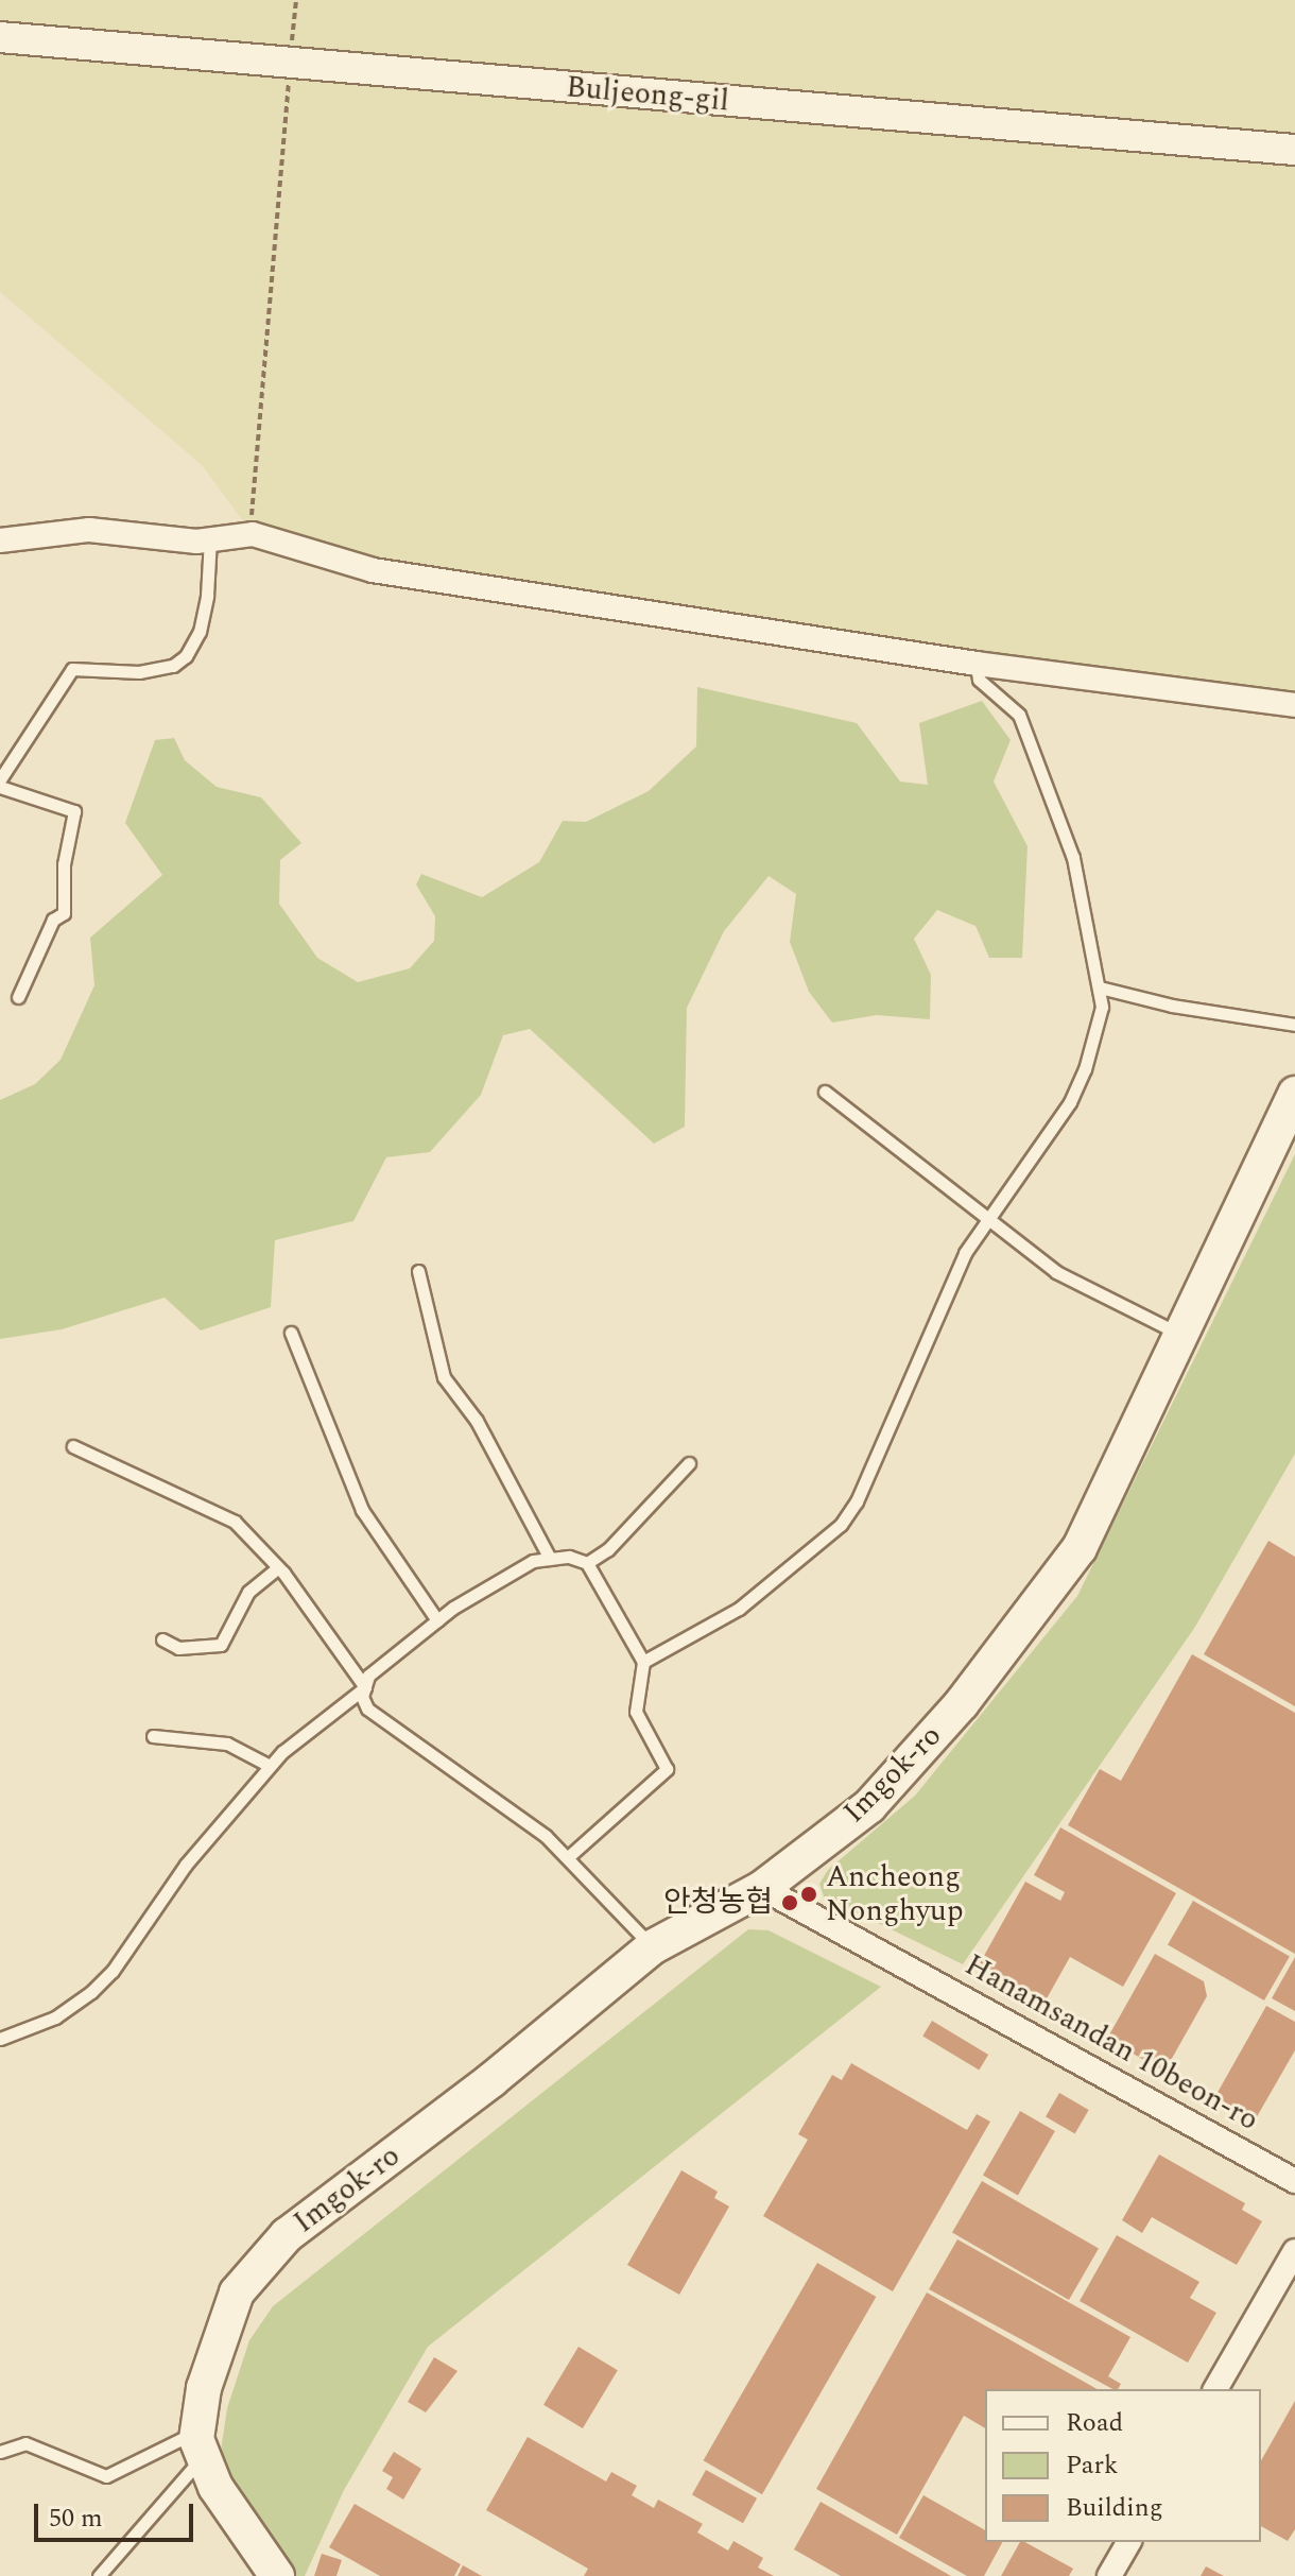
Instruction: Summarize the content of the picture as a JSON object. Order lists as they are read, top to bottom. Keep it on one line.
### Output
{"streets":{"main road":["Imgok-ro"],"street":["Buljeong-gil","Hanamsandan 10beon-ro"]},"crossings":[["Imgok-ro","Hanamsandan 10beon-ro"]],"places":["Ancheong Nonghyup","안청농협"],"legend":["Road","Park","Building"],"scale_bar":"50 m"}
